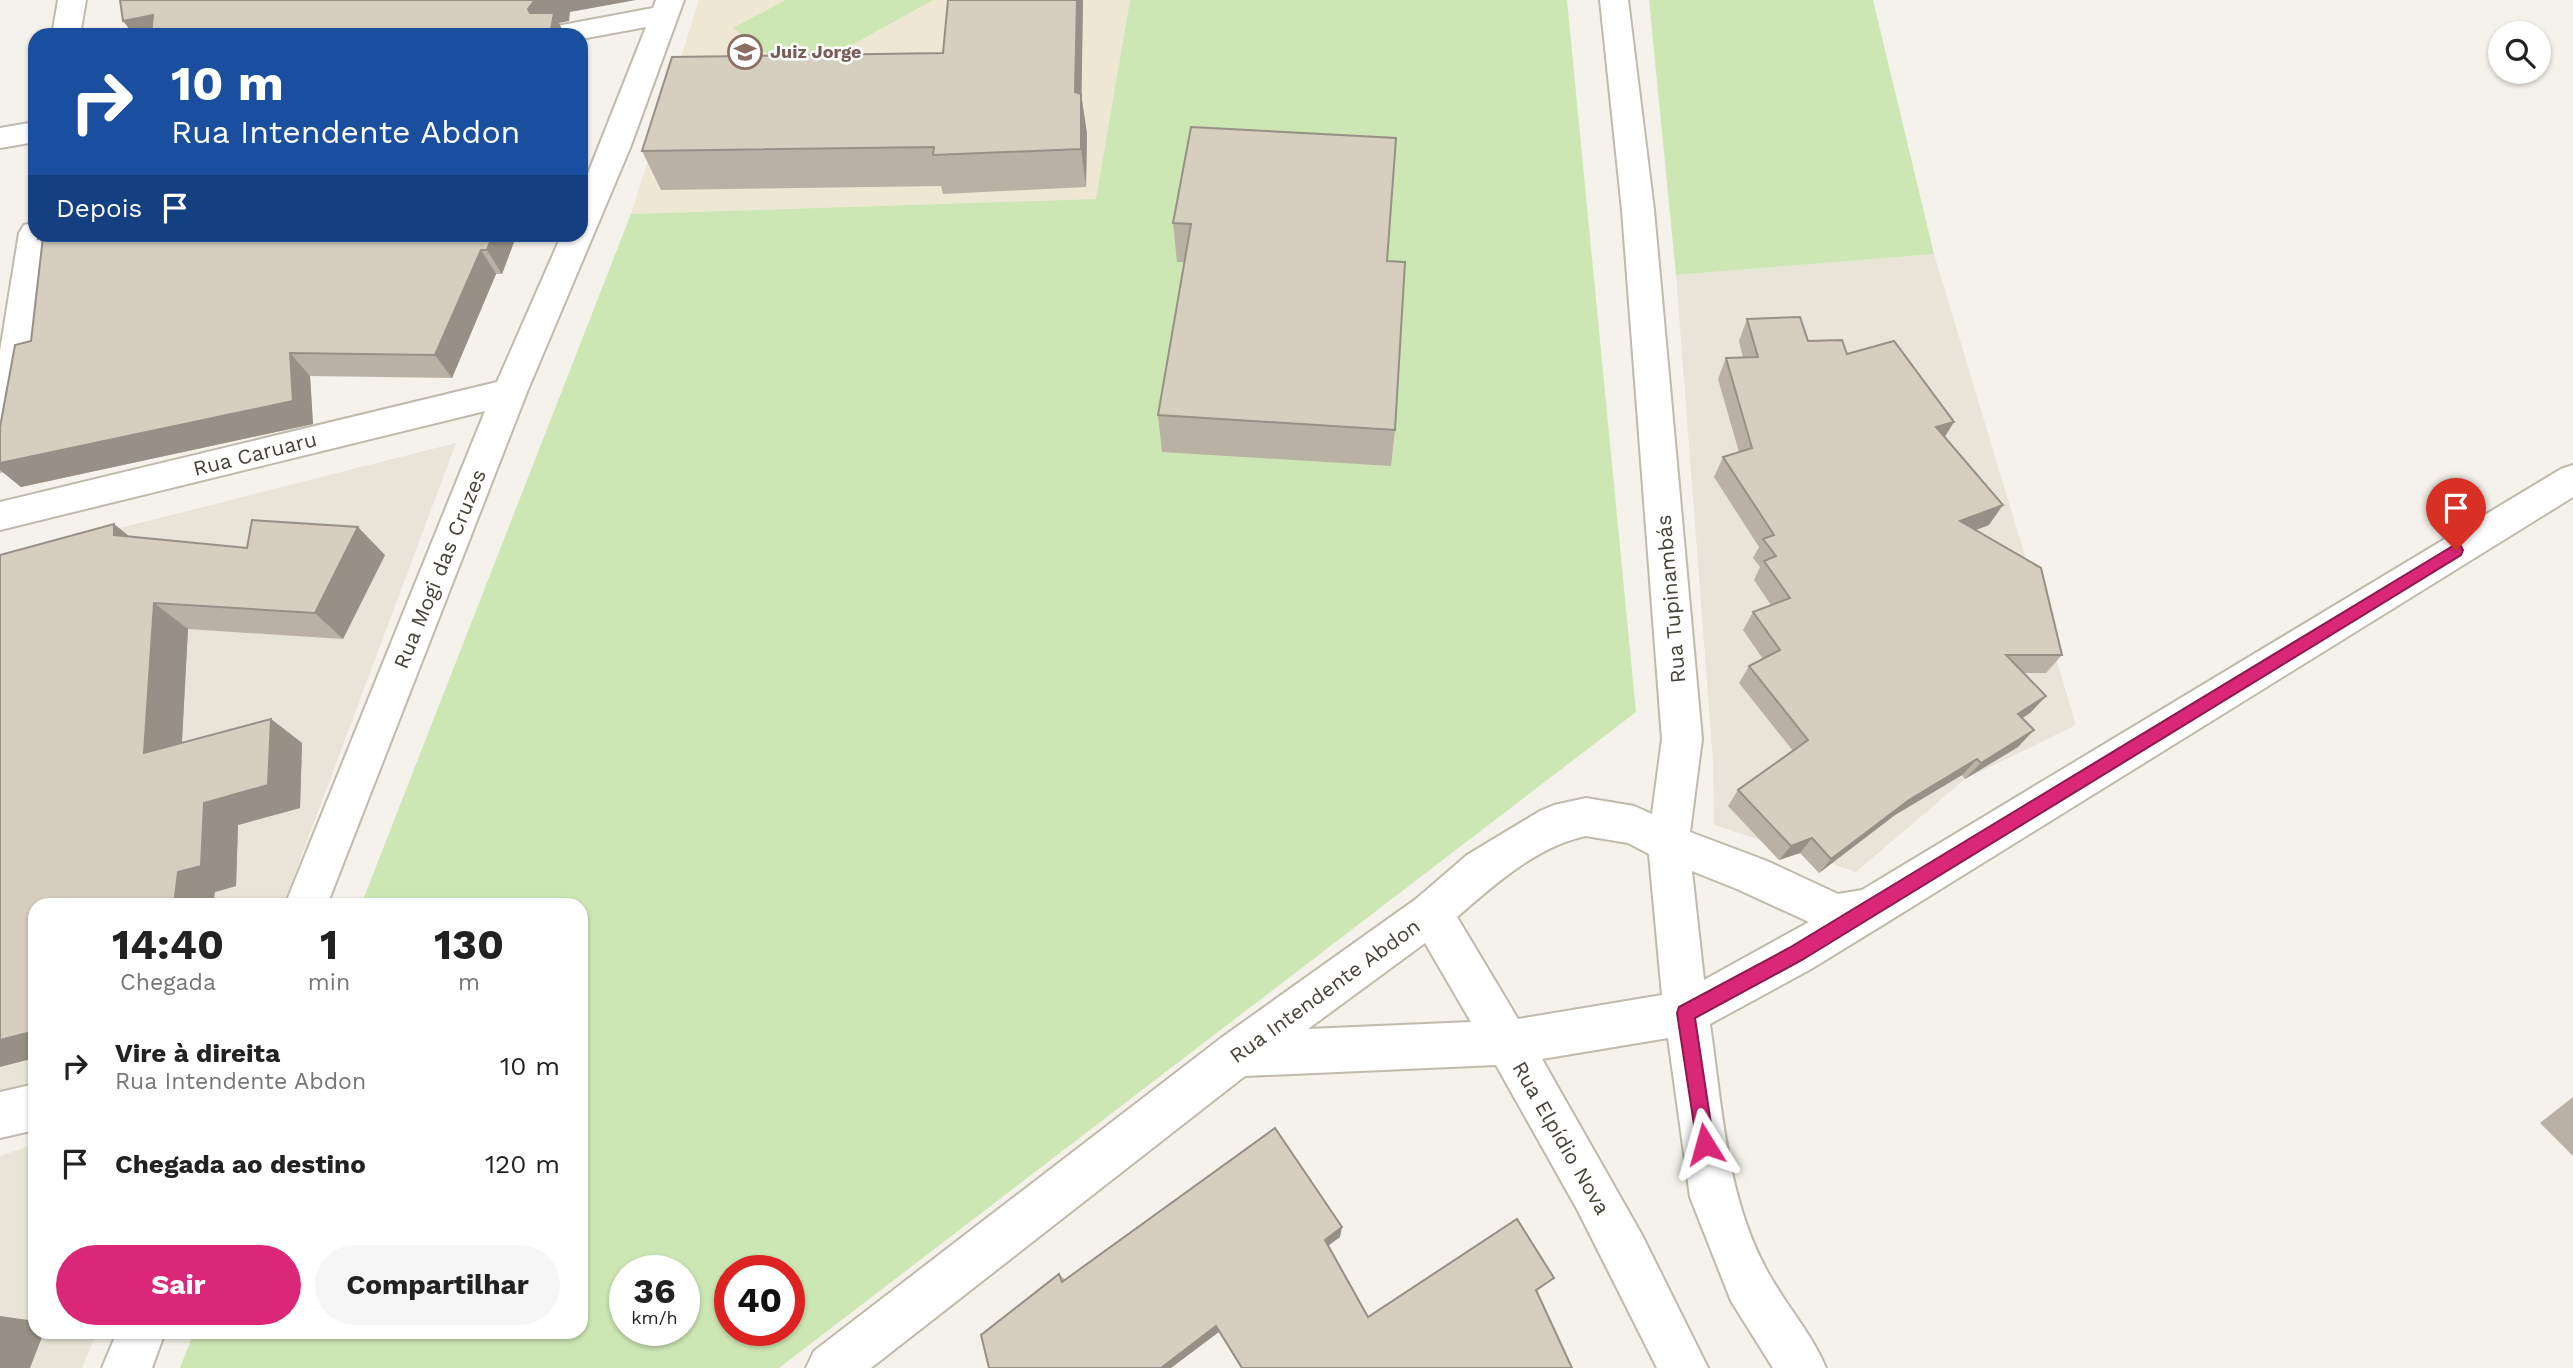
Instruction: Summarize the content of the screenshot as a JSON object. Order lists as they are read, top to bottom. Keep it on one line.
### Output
{"streets":{"street":["Rua Caruaru","Rua Mogi das Cruzes","Rua Tupinambás","Rua Intendente Abdon","Rua Elpídio Nova"]},"crossings":[["Rua Caruaru","Rua Mogi das Cruzes"],["Rua Tupinambás","Rua Intendente Abdon"],["Rua Tupinambás","Rua Elpídio Nova"],["Rua Intendente Abdon","Rua Elpídio Nova"]],"places":{"school or university":["Juiz Jorge"]},"page":{"turn":["10 m","Rua Intendente Abdon"],"then":"Depois","eta":["14:40","Chegada","1","min","130","m"],"list":[{"name":"Vire à direita","note":"Rua Intendente Abdon","value":"10 m"},{"name":"Chegada ao destino","value":"120 m"}],"buttons":["Sair","Compartilhar"],"speed":"36 km/h","limit":"40"}}
